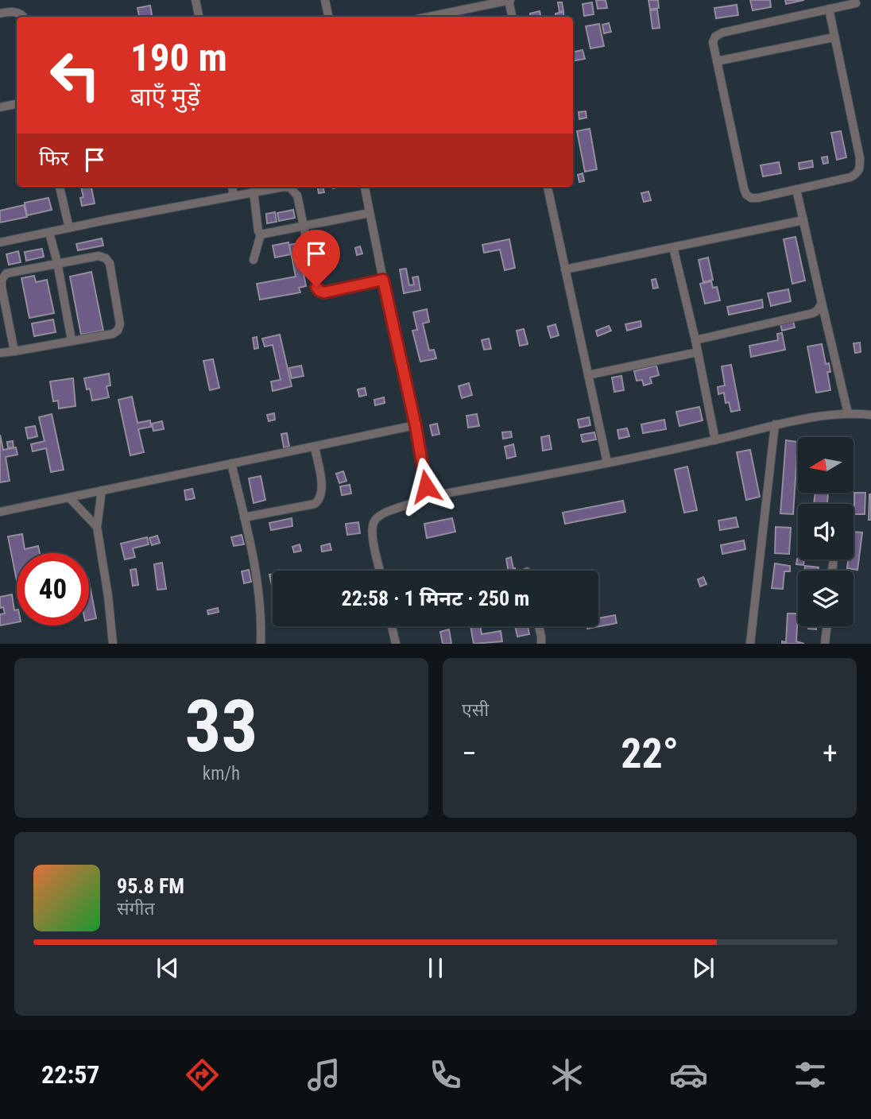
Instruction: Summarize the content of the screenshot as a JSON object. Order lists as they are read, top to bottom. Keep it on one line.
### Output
{"north":"left","page":{"turn":["190 m","बाएँ मुड़ें"],"then":"फिर","limit":"40","trip":"22:58 · 1 मिनट · 250 m","tile":[["33","km/h"],"एसी"],"heat":["−","22°","+"],"song":["95.8 FM","संगीत"],"tabs":"22:57"}}
